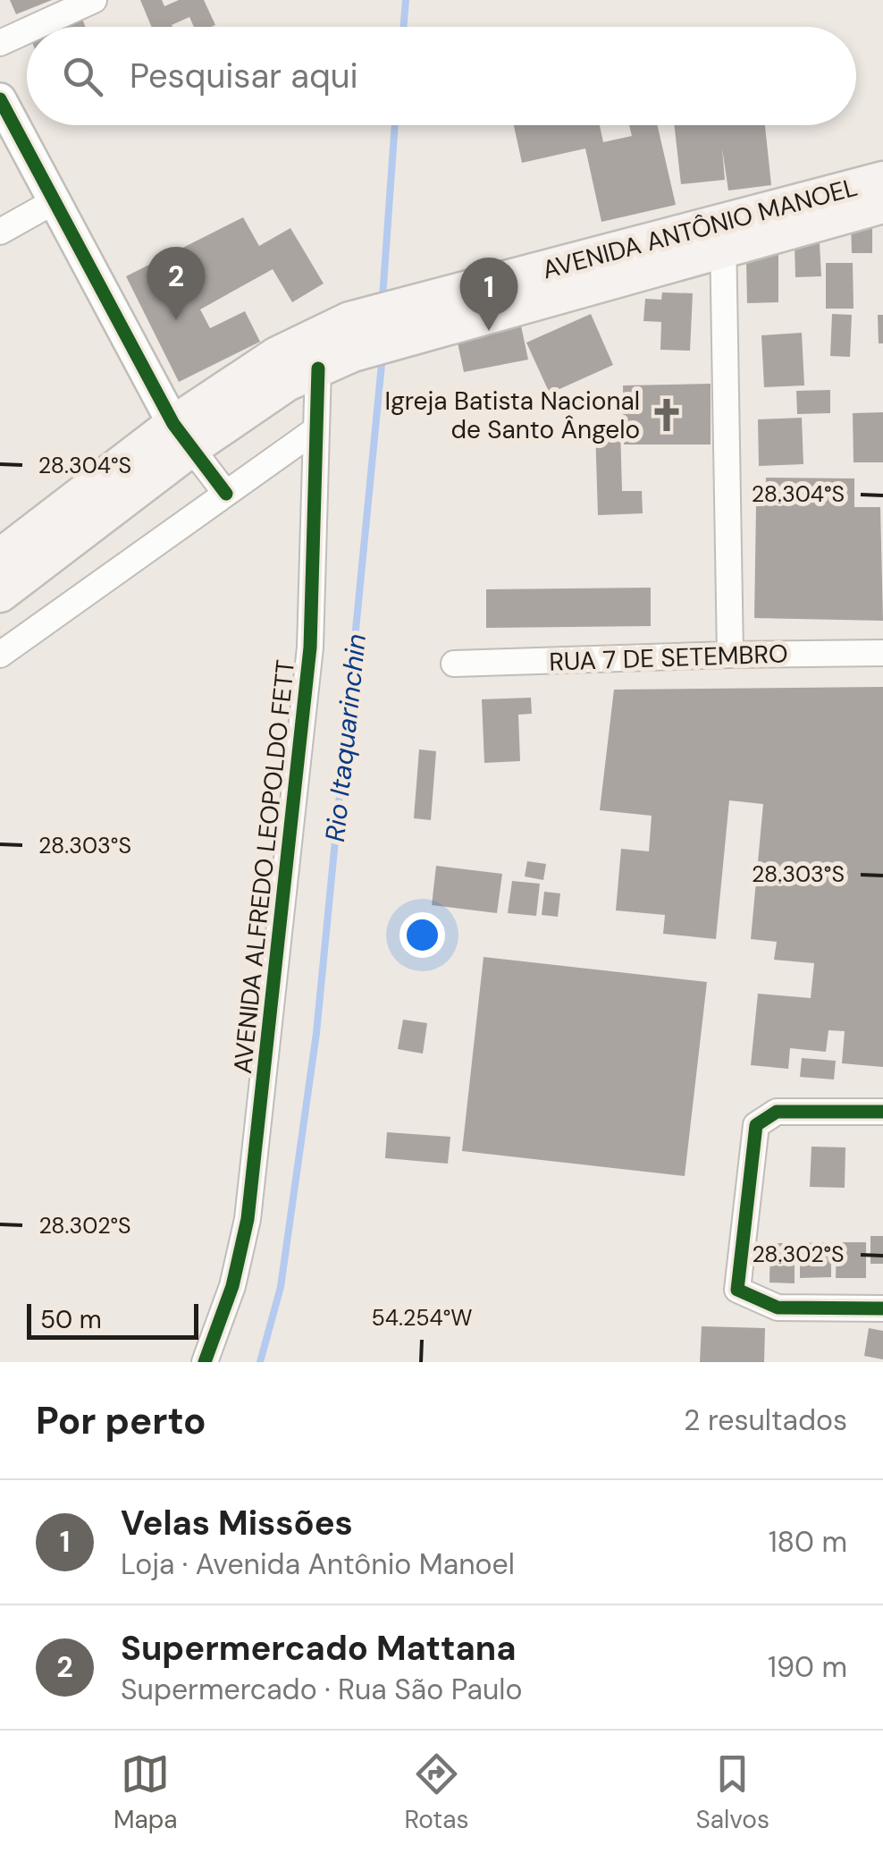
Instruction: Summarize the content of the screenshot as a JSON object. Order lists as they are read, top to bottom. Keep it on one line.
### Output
{"streets":{"main road":["AVENIDA ANTÔNIO MANOEL"],"street":["RUA 7 DE SETEMBRO","AVENIDA ALFREDO LEOPOLDO FETT"]},"water":["Rio Itaquarinchin"],"places":{"church":["Igreja Batista Nacional de Santo Ângelo"]},"scale_bar":"50 m","page":{"search":"Pesquisar aqui","pins":["2","1"],"scale":"50 m","heading":["Por perto","2 resultados"],"list":[{"mark":"1","name":"Velas Missões","note":"Loja · Avenida Antônio Manoel","value":"180 m"},{"mark":"2","name":"Supermercado Mattana","note":"Supermercado · Rua São Paulo","value":"190 m"}],"nav":["Mapa","Rotas","Salvos"]},"coordinates":["28.304°S","28.303°S","28.302°S","54.254°W"]}
